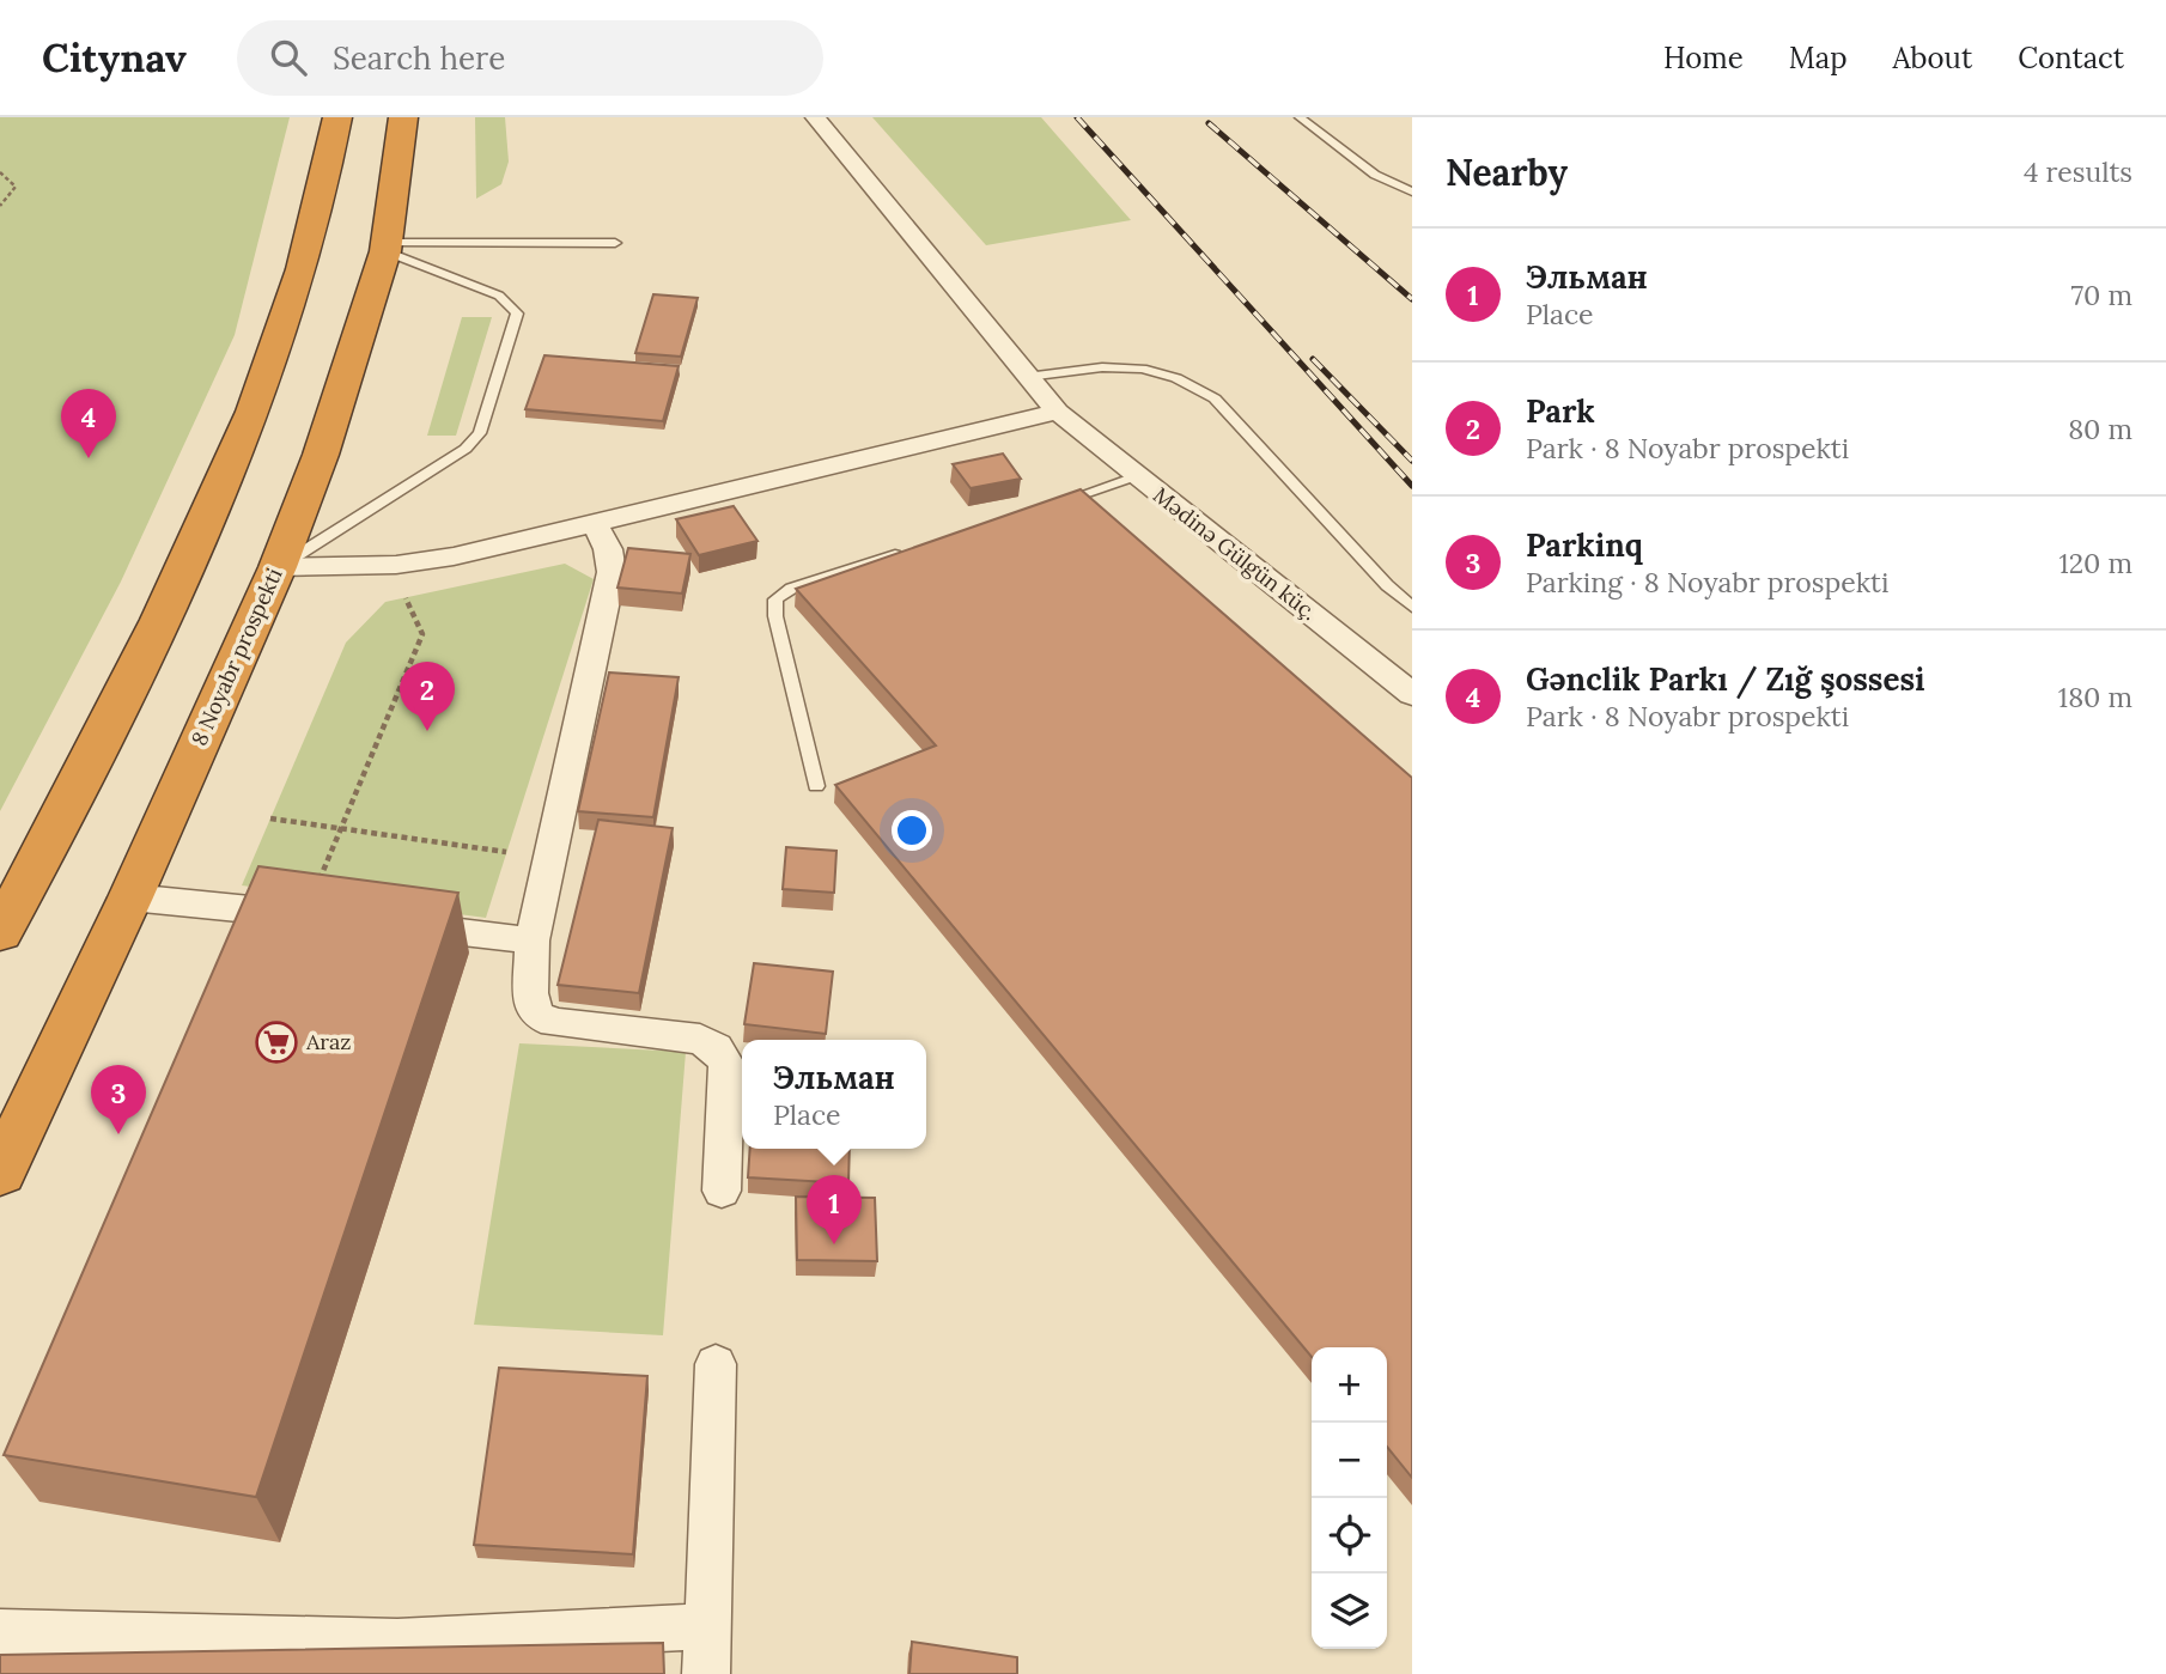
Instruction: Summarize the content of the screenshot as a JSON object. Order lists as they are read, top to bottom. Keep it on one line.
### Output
{"streets":{"highway":["8 Noyabr prospekti"],"street":["Mədinə Gülgün küç."]},"places":{"supermarket":["Araz"]},"page":{"header":"Citynav","search":"Search here","nav":["Home","Map","About","Contact"],"heading":["Nearby","4 results"],"list":[{"mark":"1","name":"Эльман","note":"Place","value":"70 m"},{"mark":"2","name":"Park","note":"Park · 8 Noyabr prospekti","value":"80 m"},{"mark":"3","name":"Parkinq","note":"Parking · 8 Noyabr prospekti","value":"120 m"},{"mark":"4","name":"Gənclik Parkı / Zığ şossesi","note":"Park · 8 Noyabr prospekti","value":"180 m"}],"pins":["4","2","3","1"],"popup":["Эльман","Place"],"map_buttons":["+","−"]}}
